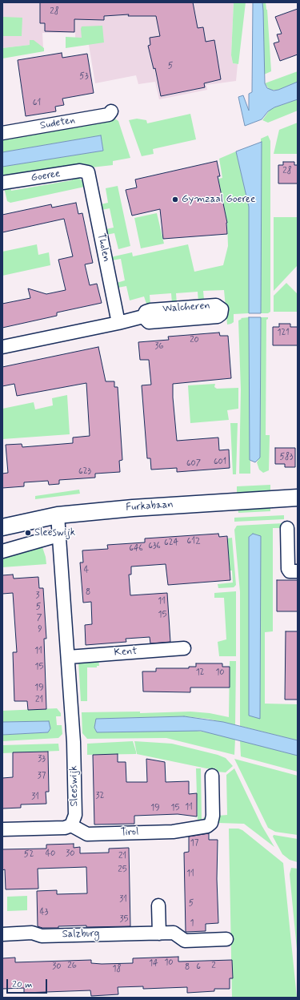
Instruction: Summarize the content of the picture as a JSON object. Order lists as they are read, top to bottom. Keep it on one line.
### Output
{"streets":{"street":["Sudeten","Goeree","Tholen","Walcheren","Furkabaan","Kent","Sleeswijk","Tirol","Salzburg"]},"crossings":[["Goeree","Tholen"],["Tholen","Walcheren"],["Furkabaan","Sleeswijk"],["Kent","Sleeswijk"],["Sleeswijk","Tirol"]],"places":["Gymzaal Goeree","Sleeswijk"],"house_numbers":["28","5","53","61","28","121","20","36","583","601","607","623","612","624","636","646","4","8","3","11","5","15","7","9","11","15","12","10","19","21","33","37","32","31","11","19","15","17","40","30","52","21","25","11","31","5","43","35","1","10","14","26","2","30","6","8","18"],"scale_bar":"20 m"}
